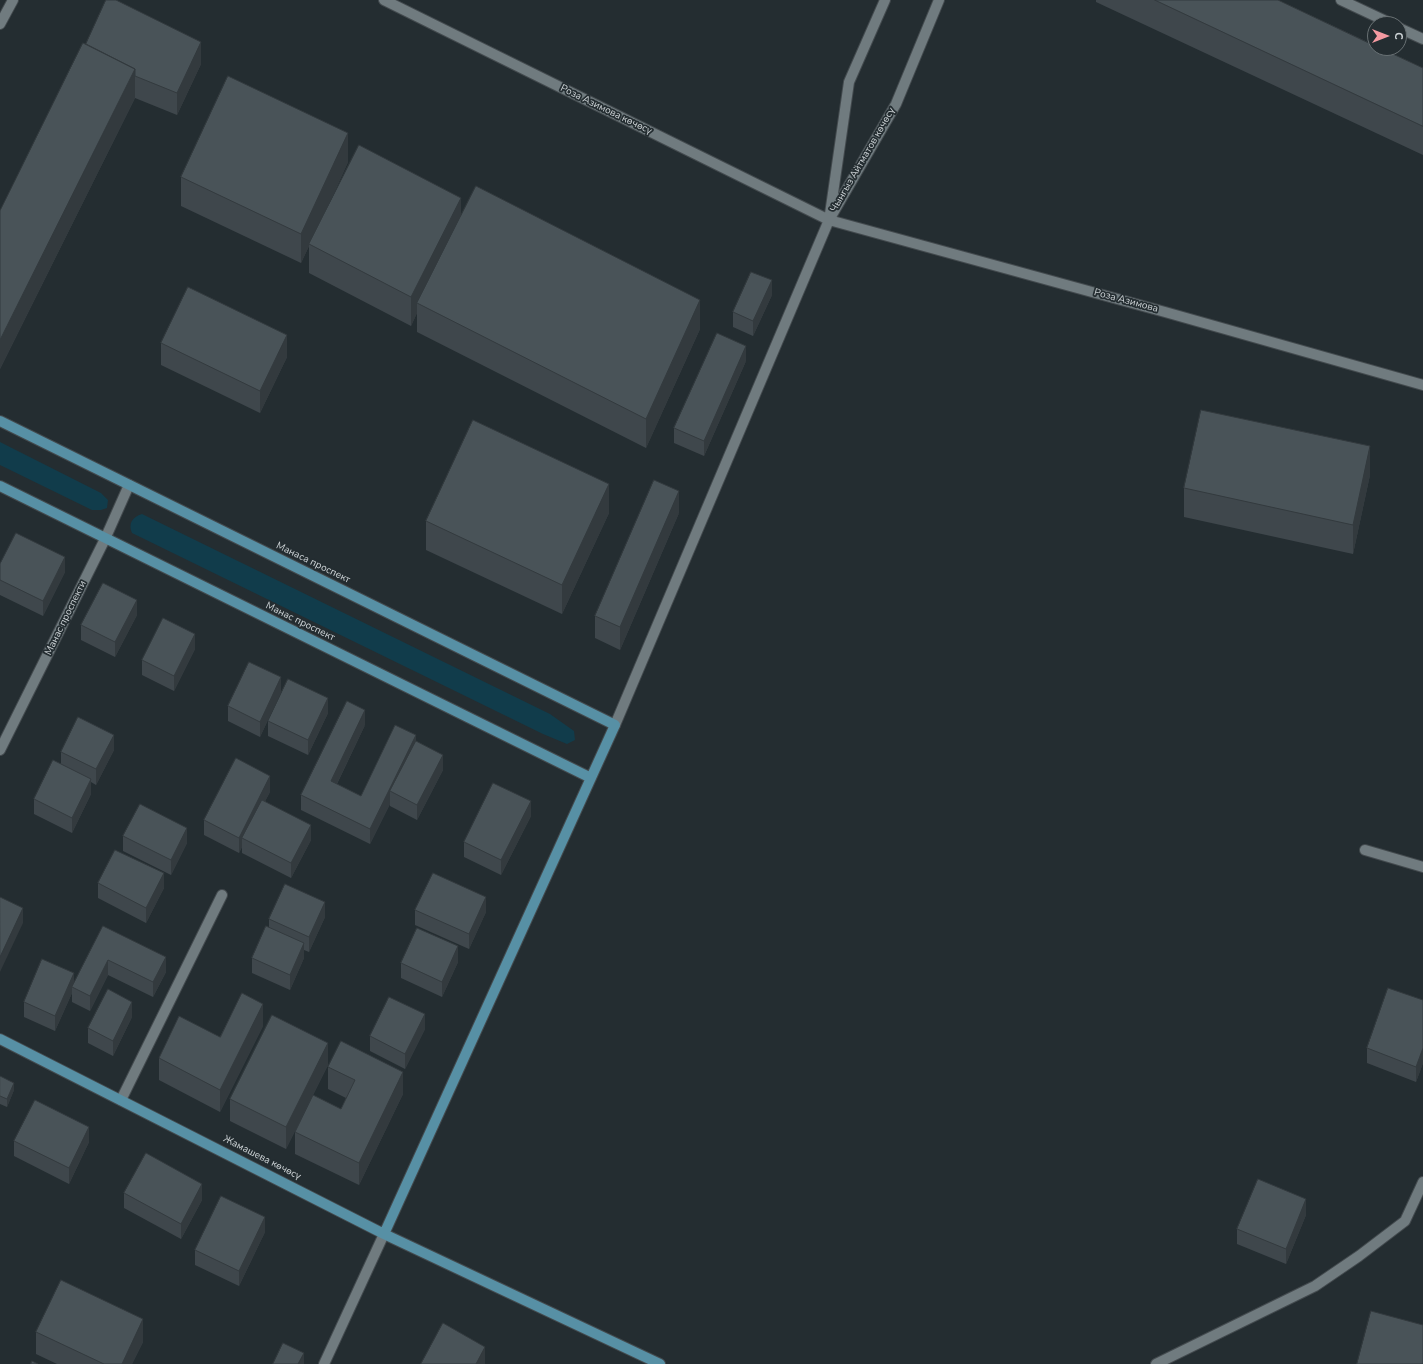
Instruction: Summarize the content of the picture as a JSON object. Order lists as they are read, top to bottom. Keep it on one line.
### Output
{"streets":{"main road":["Манаса проспект","Манас проспект","Жамашева көчөсү"],"street":["Роза Азимова көчөсү","Чынгыз Айтматов көчөсү","Роза Азимова","Манас проспекти"]},"crossings":[["Роза Азимова көчөсү","Чынгыз Айтматов көчөсү"],["Роза Азимова көчөсү","Роза Азимова"],["Чынгыз Айтматов көчөсү","Роза Азимова"],["Манаса проспект","Манас проспекти"],["Манас проспекти","Манас проспект"]],"north":"right"}
